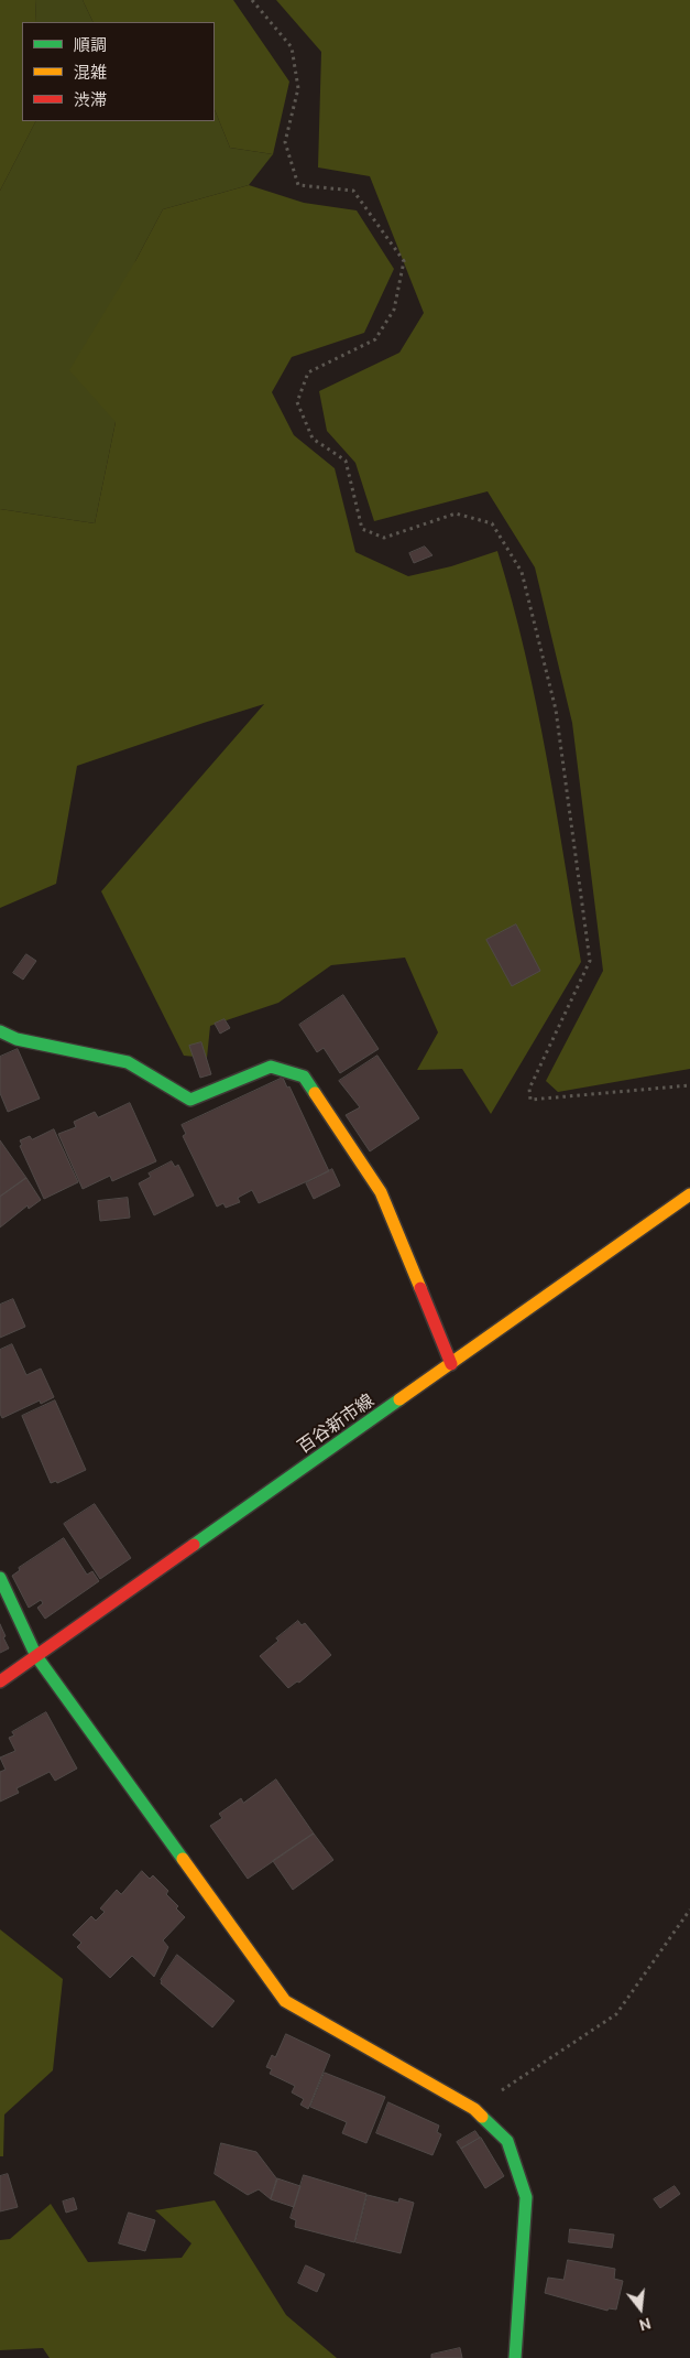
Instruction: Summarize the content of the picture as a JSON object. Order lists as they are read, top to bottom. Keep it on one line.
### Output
{"streets":{"street":["百谷新市線"]},"legend":["順調","混雑","渋滞"],"north":"bottom"}
